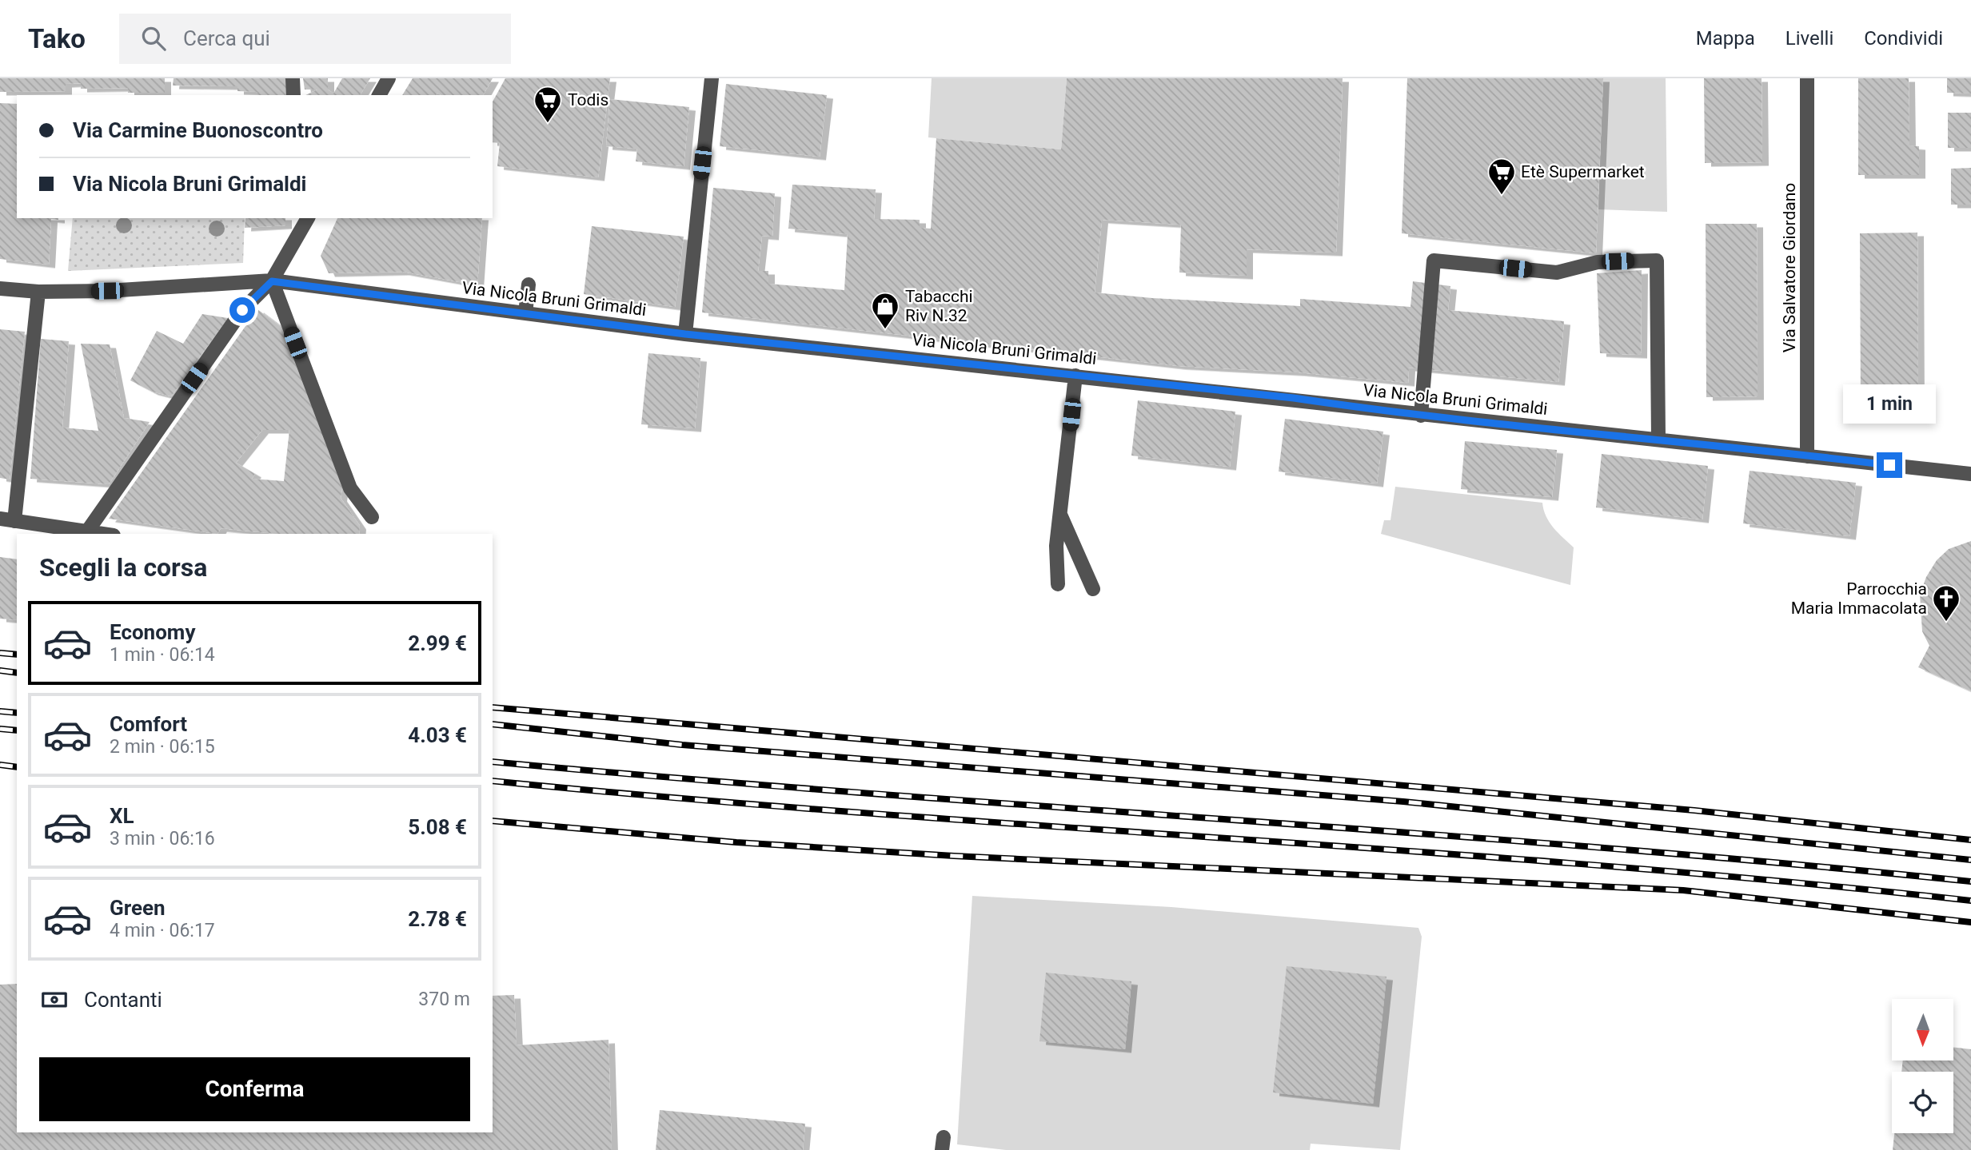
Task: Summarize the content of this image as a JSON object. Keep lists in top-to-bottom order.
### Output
{
  "streets": {
    "street": ["Via Salvatore Giordano", "Via Nicola Bruni Grimaldi"]
  },
  "crossings": [
    ["Via Salvatore Giordano", "Via Nicola Bruni Grimaldi"]
  ],
  "places": {
    "supermarket": ["Todis", "Etè Supermarket"],
    "shop": ["Tabacchi Riv N.32"],
    "church": ["Parrocchia Maria Immacolata"]
  },
  "north": "bottom",
  "page": {
    "header": "Tako",
    "search": "Cerca qui",
    "nav": ["Mappa", "Livelli", "Condividi"],
    "banner": ["Via Carmine Buonoscontro", "Via Nicola Bruni Grimaldi"],
    "bubble": "1 min",
    "heading": "Scegli la corsa",
    "list": [
      {
        "name": "Economy",
        "note": "1 min · 06:14",
        "value": "2.99 €"
      },
      {
        "name": "Comfort",
        "note": "2 min · 06:15",
        "value": "4.03 €"
      },
      {
        "name": "XL",
        "note": "3 min · 06:16",
        "value": "5.08 €"
      },
      {
        "name": "Green",
        "note": "4 min · 06:17",
        "value": "2.78 €"
      }
    ],
    "pay": ["Contanti", "370 m"],
    "buttons": "Conferma"
  }
}
